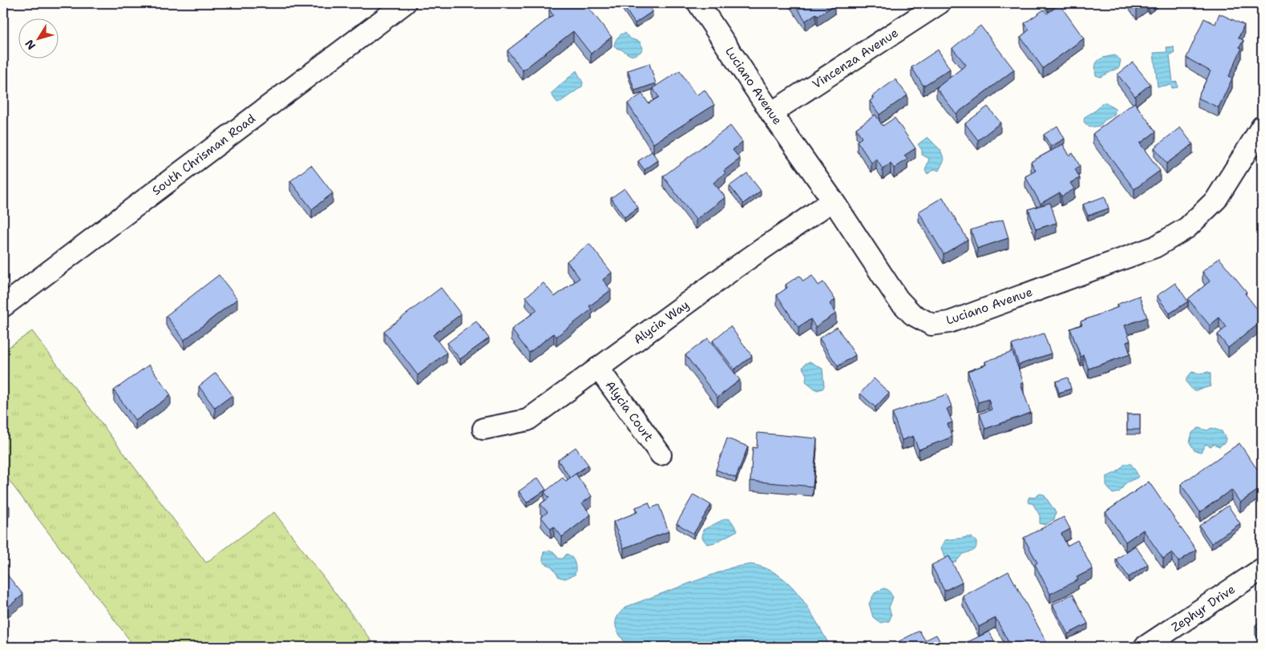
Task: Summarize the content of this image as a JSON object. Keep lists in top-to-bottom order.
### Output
{
  "streets": {
    "street": [
      "Vincenza Avenue",
      "Luciano Avenue",
      "South Chrisman Road",
      "Alycia Way",
      "Alycia Court",
      "Zephyr Drive"
    ]
  },
  "crossings": [
    ["Vincenza Avenue", "Luciano Avenue"],
    ["Luciano Avenue", "Alycia Way"],
    ["Alycia Way", "Alycia Court"]
  ],
  "north": "bottom left"
}
